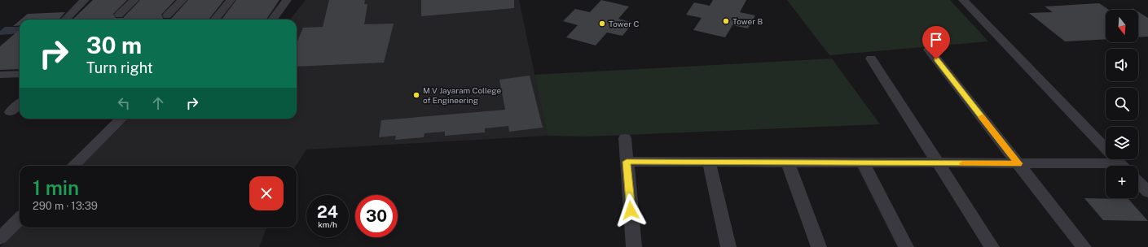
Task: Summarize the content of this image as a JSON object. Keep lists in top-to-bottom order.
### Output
{
  "places": ["Tower B", "Tower C", "M V Jayaram College of Engineering"],
  "north": "bottom",
  "page": {
    "map_buttons": "+",
    "turn": ["30 m", "Turn right"],
    "heading": ["1 min", "290 m · 13:39"],
    "speed": "24 km/h",
    "limit": "30"
  }
}
